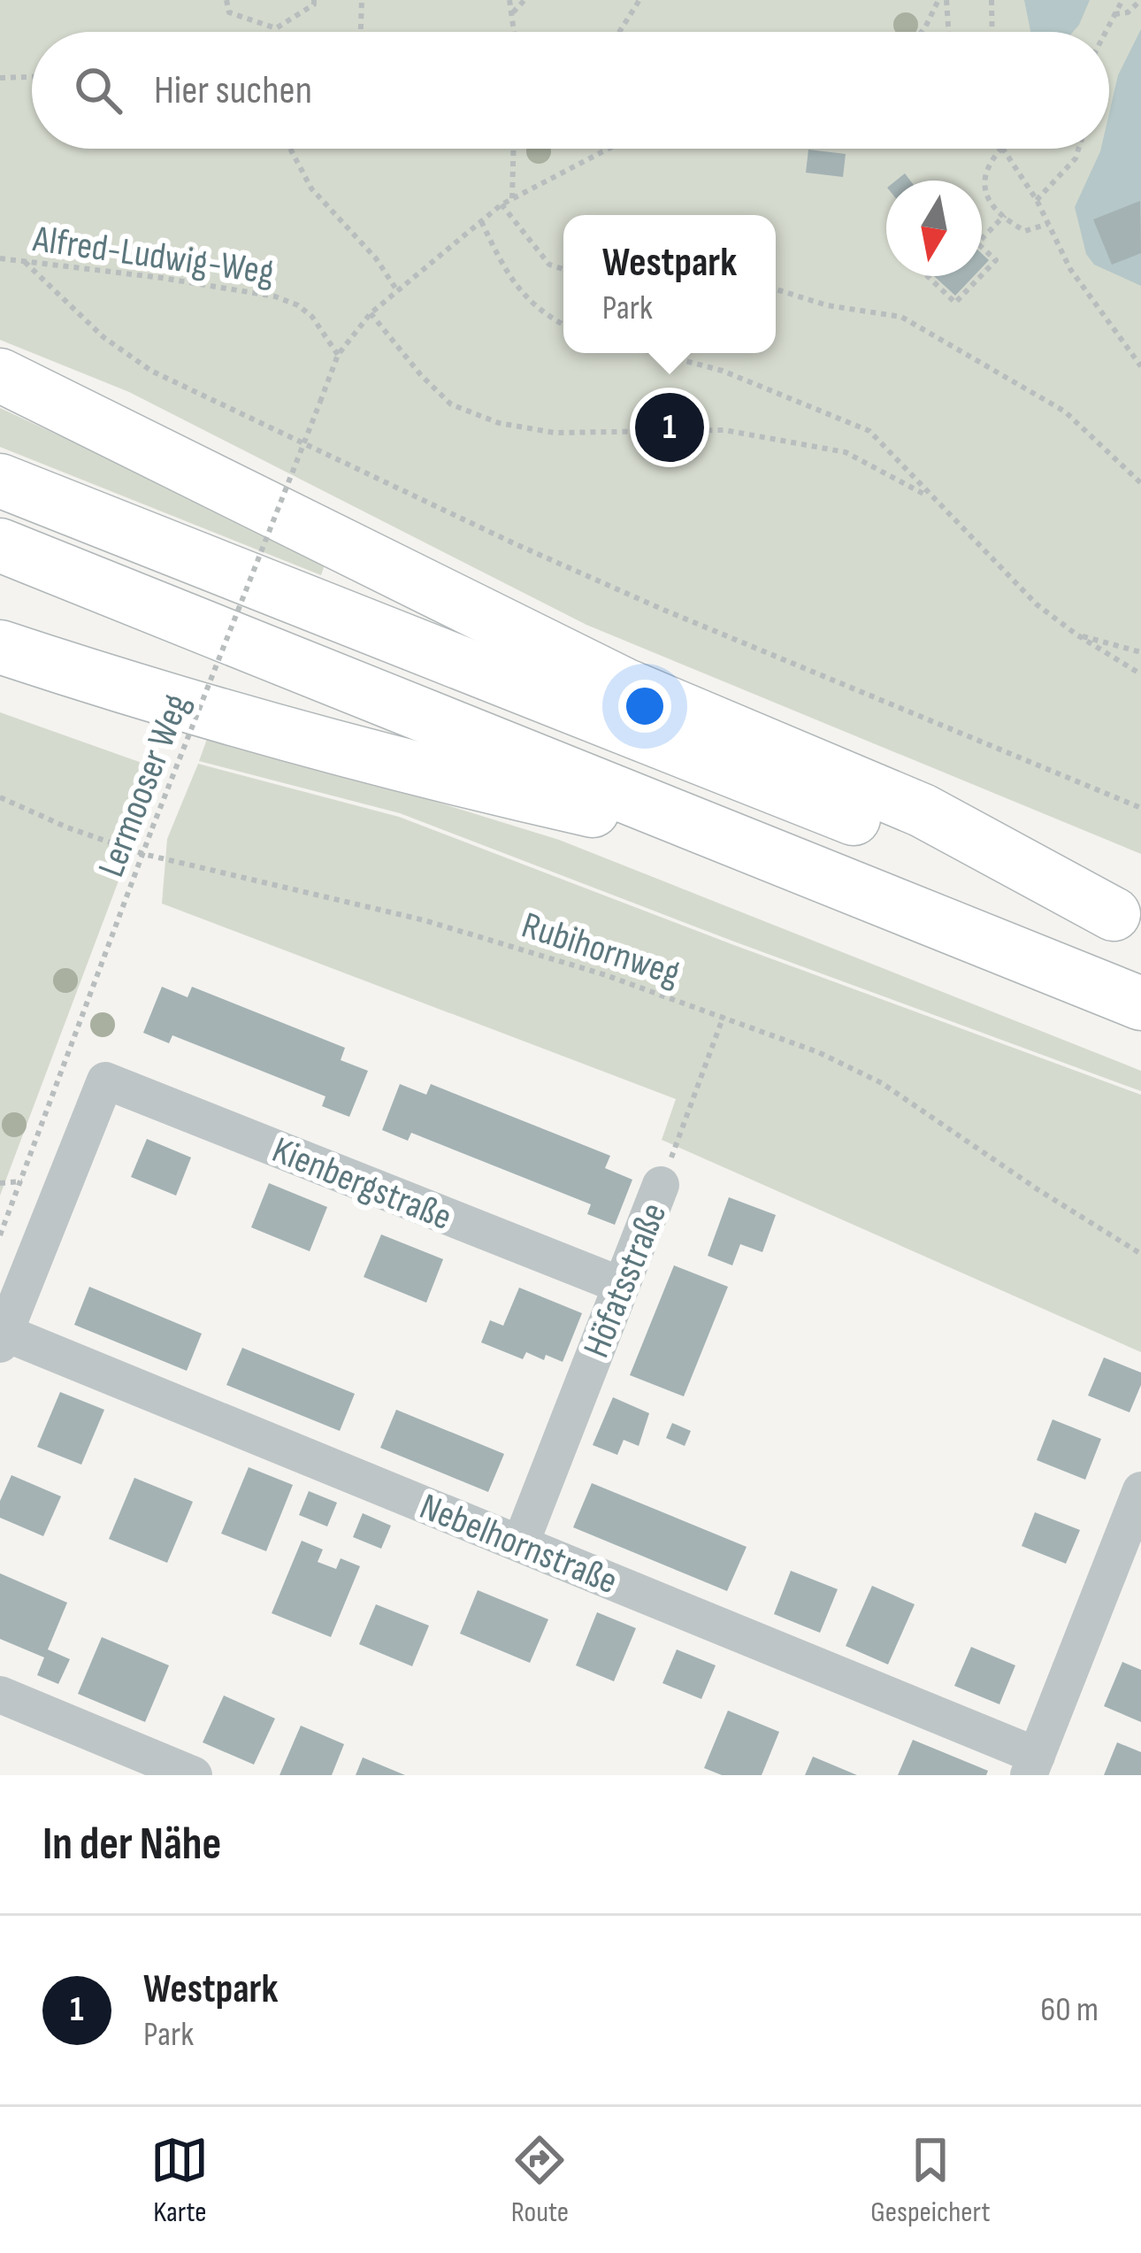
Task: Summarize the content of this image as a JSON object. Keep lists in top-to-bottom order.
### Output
{
  "streets": {
    "street": ["Kienbergstraße", "Höfatsstraße", "Nebelhornstraße"],
    "path": ["Alfred-Ludwig-Weg", "Lermooser Weg", "Rubihornweg"]
  },
  "crossings": [
    ["Alfred-Ludwig-Weg", "Lermooser Weg"],
    ["Lermooser Weg", "Rubihornweg"],
    ["Rubihornweg", "Höfatsstraße"],
    ["Kienbergstraße", "Höfatsstraße"],
    ["Kienbergstraße", "Nebelhornstraße"],
    ["Höfatsstraße", "Nebelhornstraße"]
  ],
  "north": "bottom",
  "page": {
    "search": "Hier suchen",
    "popup": ["Westpark", "Park"],
    "pins": "1",
    "heading": "In der Nähe",
    "list": [
      {
        "mark": "1",
        "name": "Westpark",
        "note": "Park",
        "value": "60 m"
      }
    ],
    "nav": ["Karte", "Route", "Gespeichert"]
  }
}
